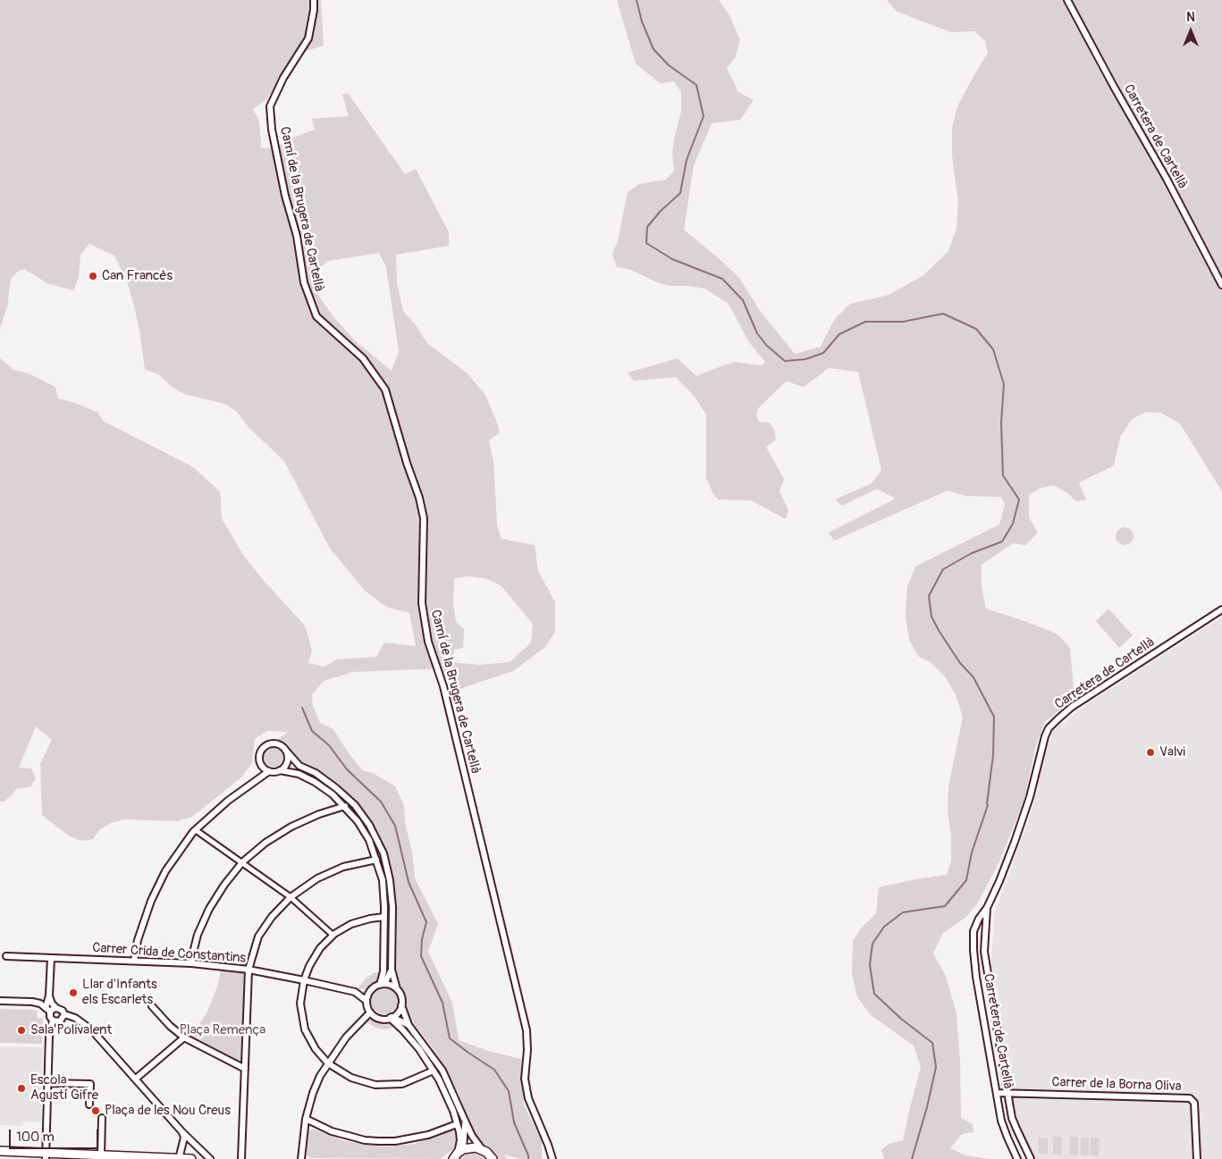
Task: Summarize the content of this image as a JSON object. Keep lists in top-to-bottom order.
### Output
{
  "streets": {
    "street": [
      "Carretera de Cartellà",
      "Camí de la Brugera de Cartellà",
      "Carrer Crida de Constantins",
      "Carrer de la Borna Oliva"
    ]
  },
  "crossings": [
    ["Carretera de Cartellà", "Carrer de la Borna Oliva"]
  ],
  "parks": ["Plaça Remença"],
  "places": [
    "Can Francès",
    "Valvi",
    "Llar d'Infants els Escarlets",
    "Sala Polivalent",
    "Escola Agustí Gifre",
    "Plaça de les Nou Creus"
  ],
  "scale_bar": "100 m",
  "north": "top"
}
